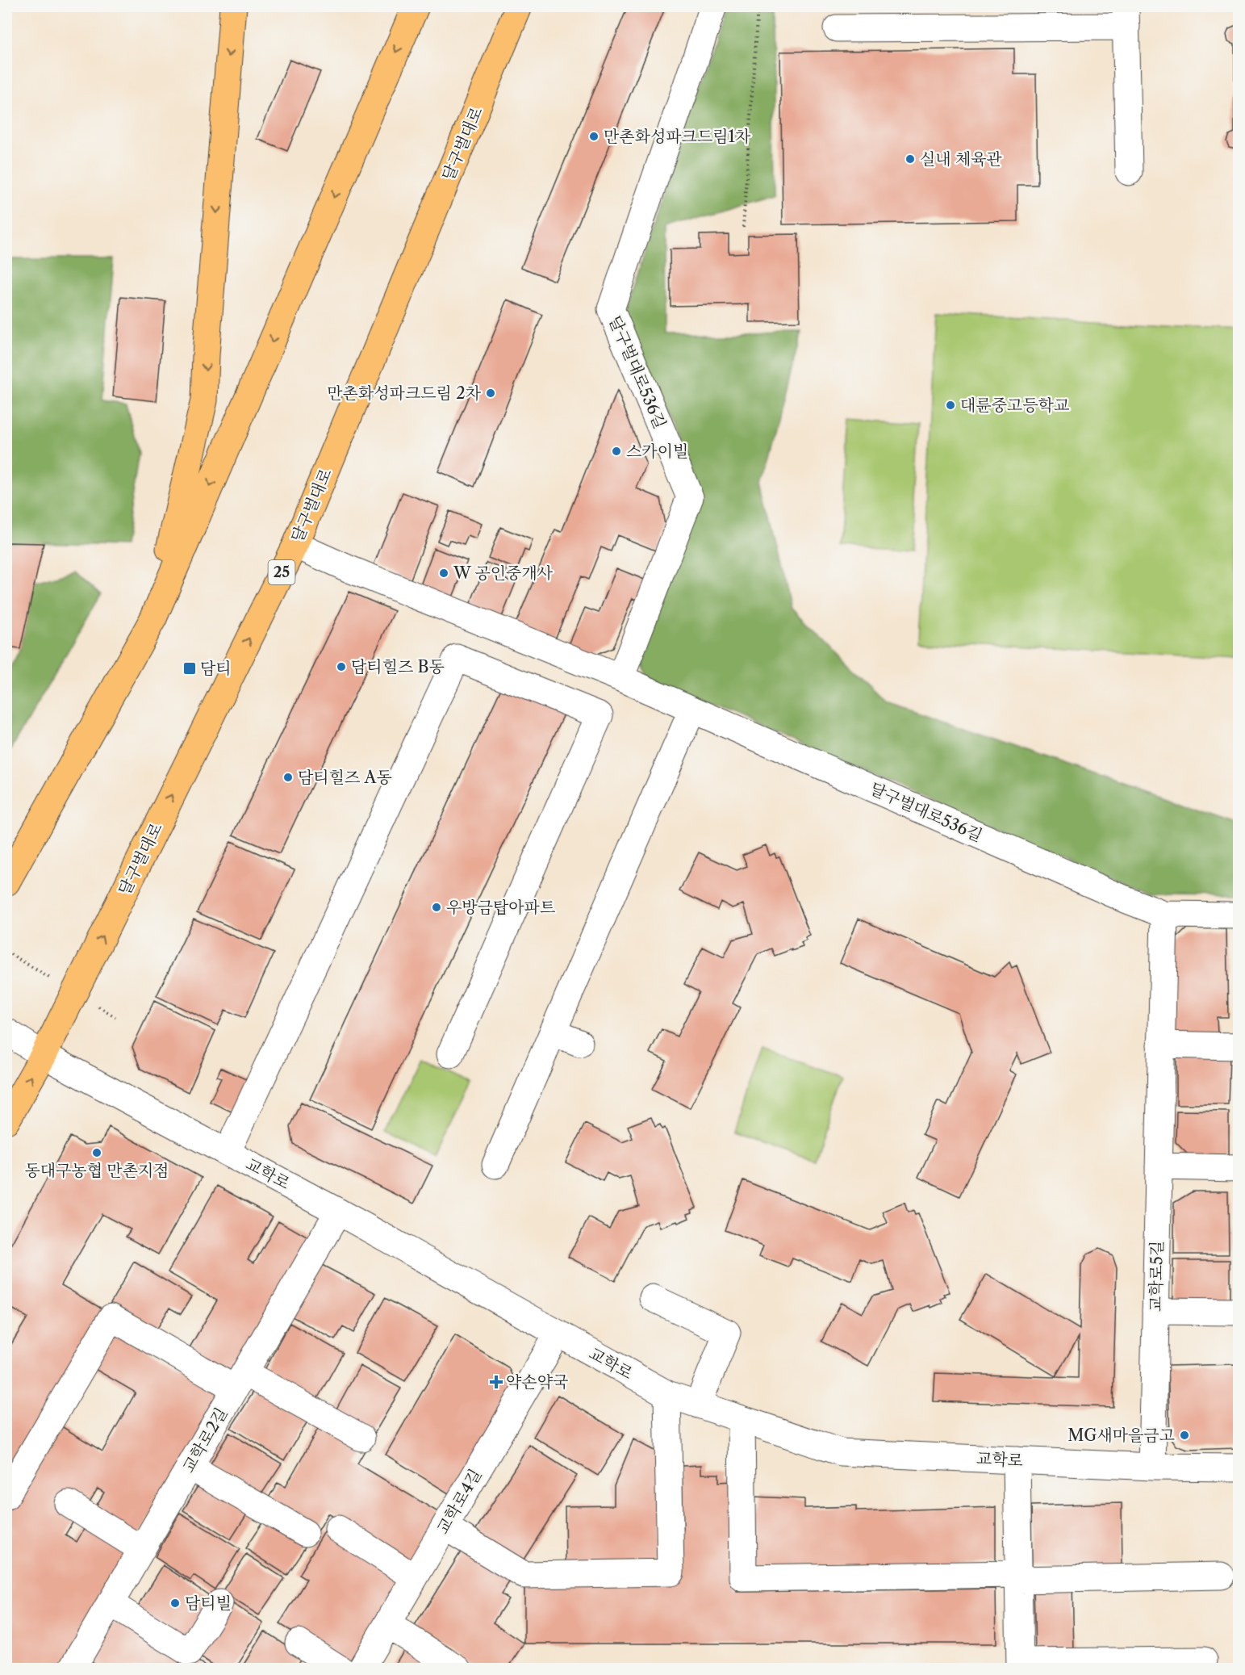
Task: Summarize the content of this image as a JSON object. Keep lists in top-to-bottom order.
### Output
{
  "streets": {
    "main road": ["달구벌대로", "25"],
    "street": [
      "달구벌대로536길",
      "교학로",
      "교학로5길",
      "교학로2길",
      "교학로4길"
    ]
  },
  "crossings": [
    ["달구벌대로", "달구벌대로536길"],
    ["달구벌대로", "교학로"],
    ["달구벌대로536길", "교학로5길"],
    ["교학로", "교학로5길"],
    ["교학로", "교학로2길"],
    ["교학로", "교학로4길"]
  ],
  "places": {
    "other": [
      "만촌화성파크드림1차",
      "실내 체육관",
      "만촌화성파크드림 2차",
      "대륜중고등학교",
      "스카이빌",
      "W 공인중개사",
      "담티힐즈 B동",
      "담티힐즈 A동",
      "우방금탑아파트",
      "동대구농협 만촌지점",
      "MG새마을금고",
      "담티빌"
    ],
    "transit": ["담티"],
    "health": ["약손약국"]
  }
}
